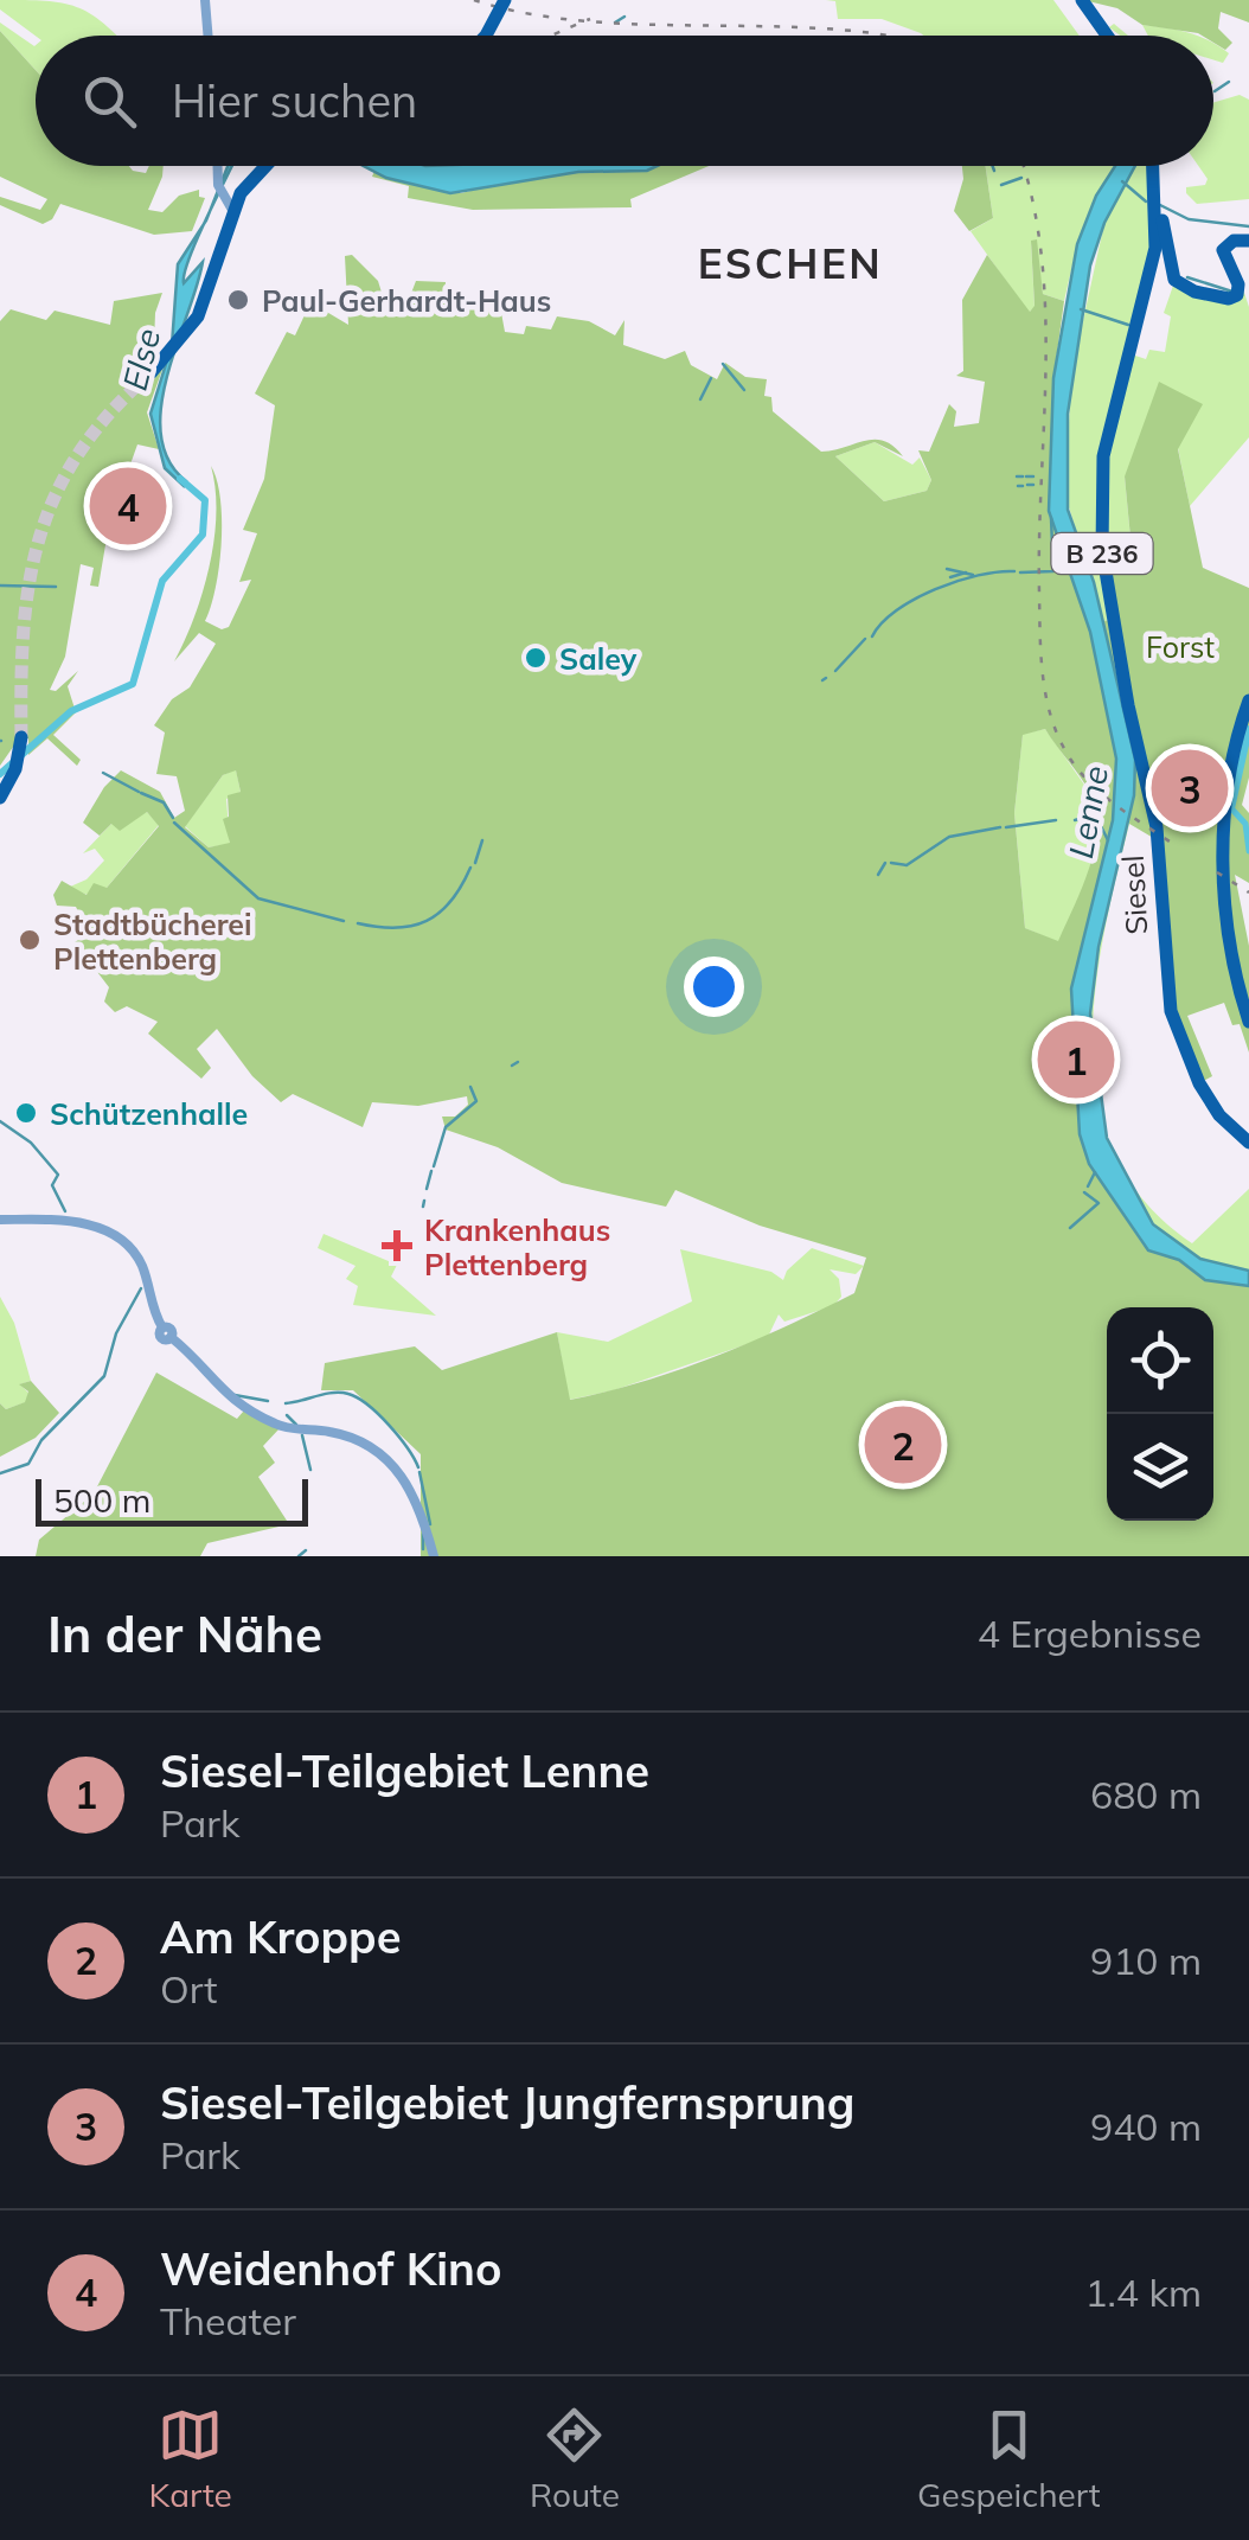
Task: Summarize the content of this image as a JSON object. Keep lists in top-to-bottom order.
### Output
{
  "streets": {
    "main road": ["B 236", "Siesel"]
  },
  "crossings": [
    ["B 236", "Siesel"]
  ],
  "districts": ["ESCHEN"],
  "water": ["Else", "Lenne"],
  "parks": ["Forst"],
  "places": {
    "other": [
      "Paul-Gerhardt-Haus",
      "Saley",
      "Stadtbücherei Plettenberg",
      "Schützenhalle"
    ],
    "health": ["Krankenhaus Plettenberg"]
  },
  "scale_bar": "500 m",
  "page": {
    "search": "Hier suchen",
    "pins": [
      "4",
      "3",
      "1",
      "2"
    ],
    "scale": "500 m",
    "heading": ["In der Nähe", "4 Ergebnisse"],
    "list": [
      {
        "mark": "1",
        "name": "Siesel-Teilgebiet Lenne",
        "note": "Park",
        "value": "680 m"
      },
      {
        "mark": "2",
        "name": "Am Kroppe",
        "note": "Ort",
        "value": "910 m"
      },
      {
        "mark": "3",
        "name": "Siesel-Teilgebiet Jungfernsprung",
        "note": "Park",
        "value": "940 m"
      },
      {
        "mark": "4",
        "name": "Weidenhof Kino",
        "note": "Theater",
        "value": "1.4 km"
      }
    ],
    "nav": ["Karte", "Route", "Gespeichert"]
  }
}
